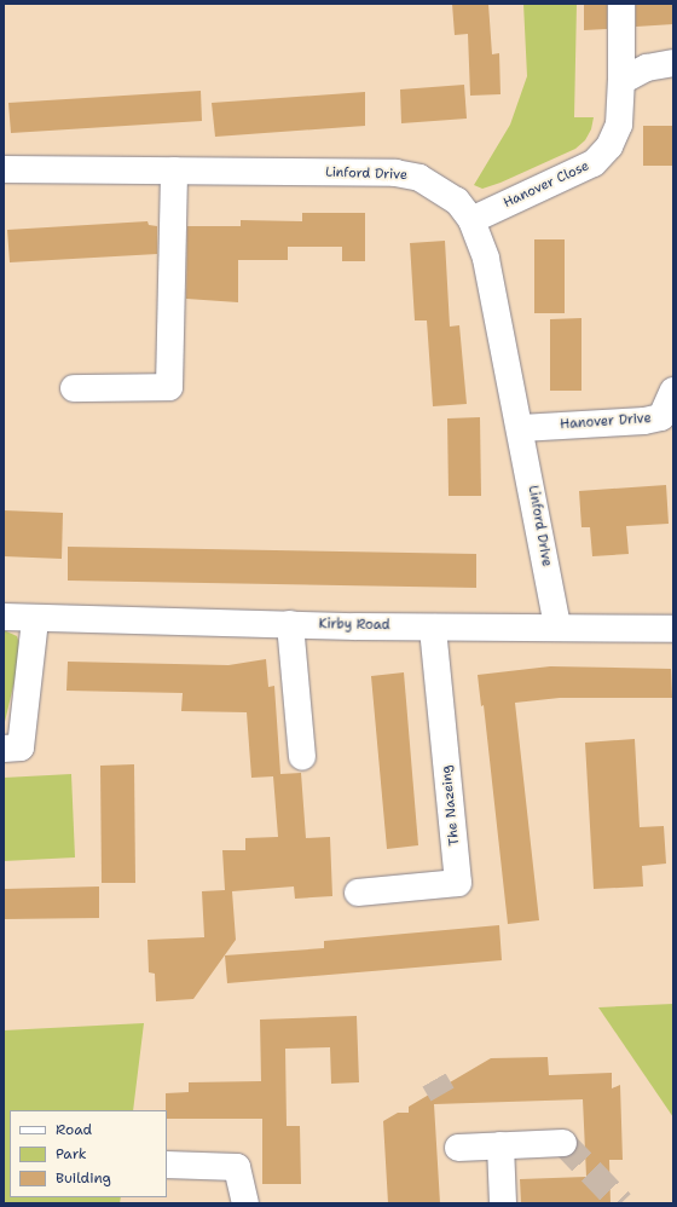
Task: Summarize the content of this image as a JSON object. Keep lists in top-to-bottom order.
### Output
{
  "streets": {
    "street": [
      "Linford Drive",
      "Hanover Close",
      "Hanover Drive",
      "Kirby Road",
      "The Nazeing"
    ]
  },
  "crossings": [
    ["Linford Drive", "Hanover Close"],
    ["Linford Drive", "Hanover Drive"],
    ["Linford Drive", "Kirby Road"],
    ["Kirby Road", "The Nazeing"]
  ],
  "legend": ["Road", "Park", "Building"]
}
